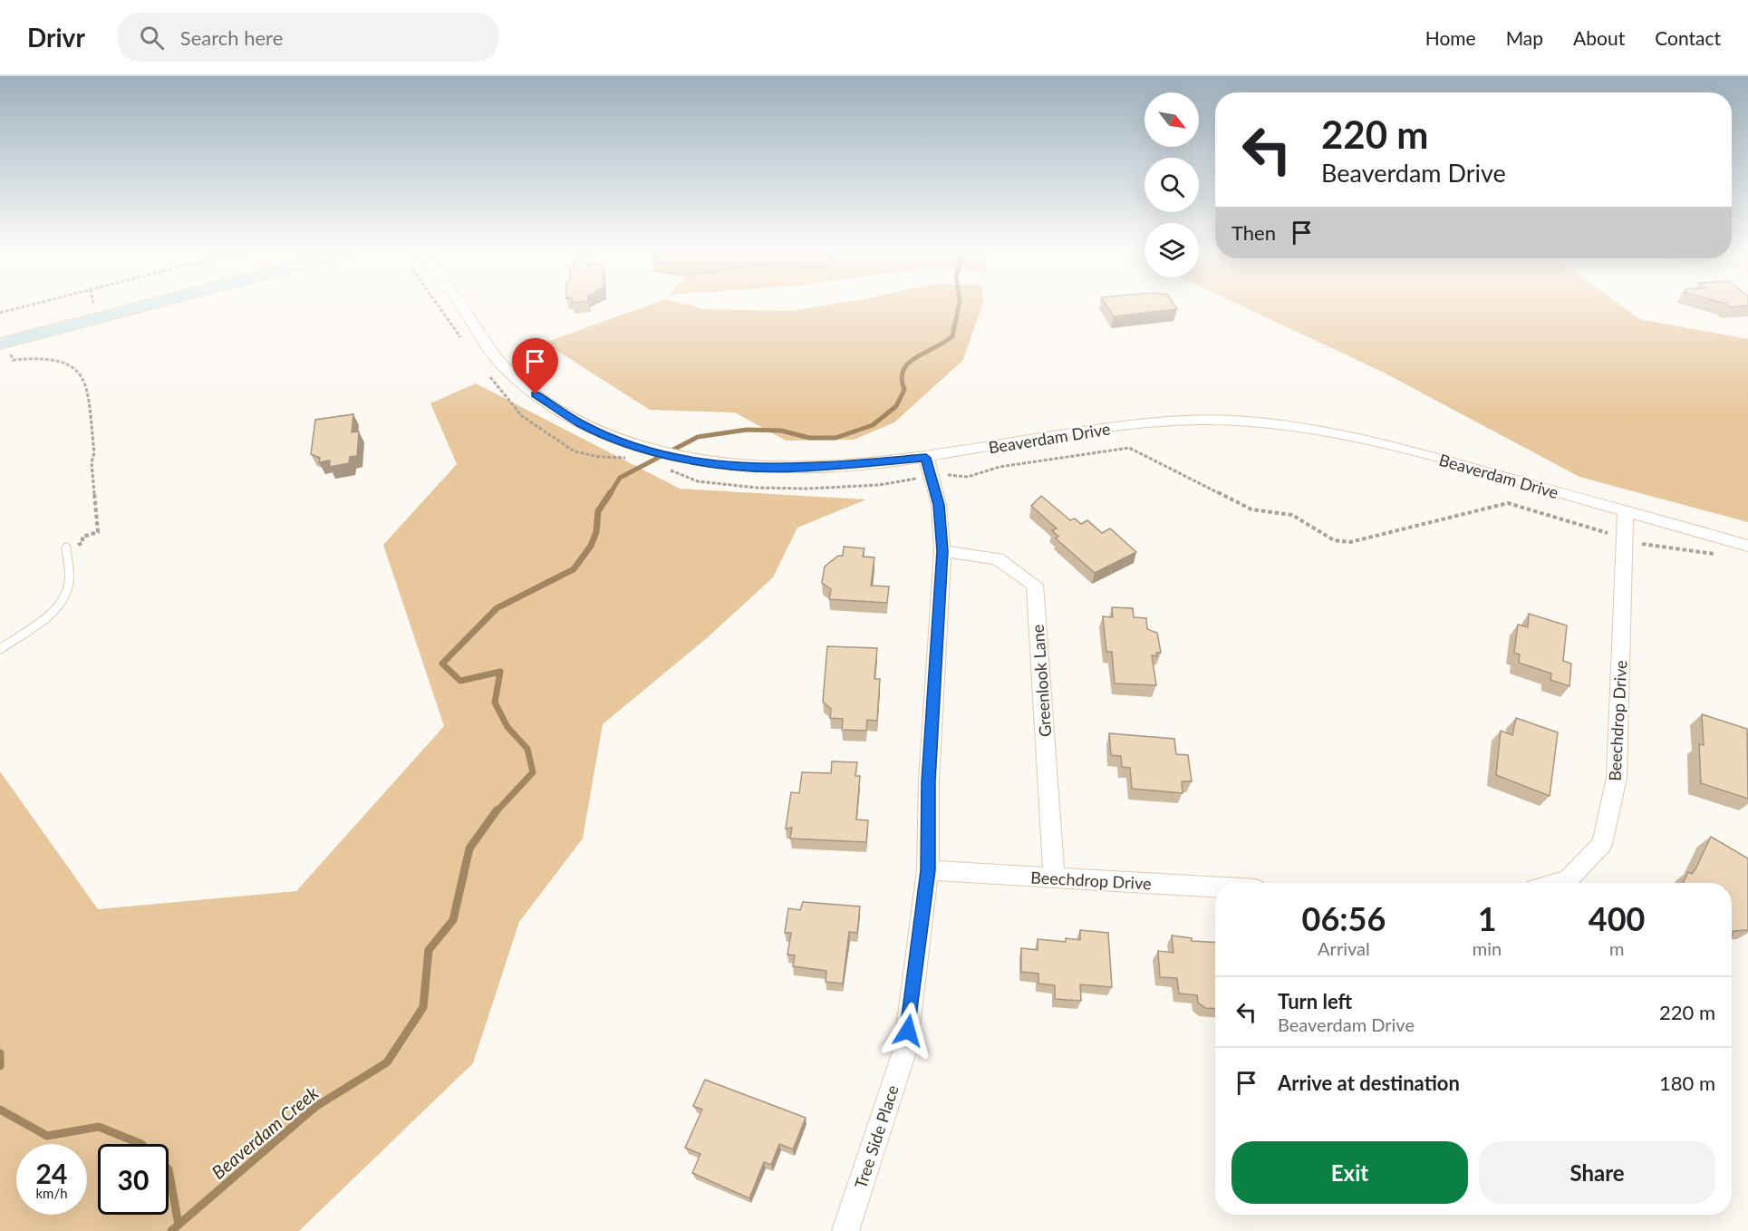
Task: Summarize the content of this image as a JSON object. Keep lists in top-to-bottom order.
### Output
{
  "streets": {
    "street": [
      "Beaverdam Drive",
      "Greenlook Lane",
      "Beechdrop Drive",
      "Tree Side Place"
    ]
  },
  "crossings": [
    ["Beaverdam Drive", "Beechdrop Drive"],
    ["Beaverdam Drive", "Tree Side Place"],
    ["Greenlook Lane", "Beechdrop Drive"],
    ["Greenlook Lane", "Tree Side Place"],
    ["Beechdrop Drive", "Tree Side Place"]
  ],
  "water": ["Beaverdam Creek"],
  "north": "bottom right",
  "page": {
    "header": "Drivr",
    "search": "Search here",
    "nav": [
      "Home",
      "Map",
      "About",
      "Contact"
    ],
    "turn": ["220 m", "Beaverdam Drive"],
    "then": "Then",
    "eta": [
      "06:56",
      "Arrival",
      "1",
      "min",
      "400",
      "m"
    ],
    "list": [
      {
        "name": "Turn left",
        "note": "Beaverdam Drive",
        "value": "220 m"
      },
      {
        "name": "Arrive at destination",
        "value": "180 m"
      }
    ],
    "buttons": ["Exit", "Share"],
    "speed": "24 km/h",
    "limit": "30"
  }
}
